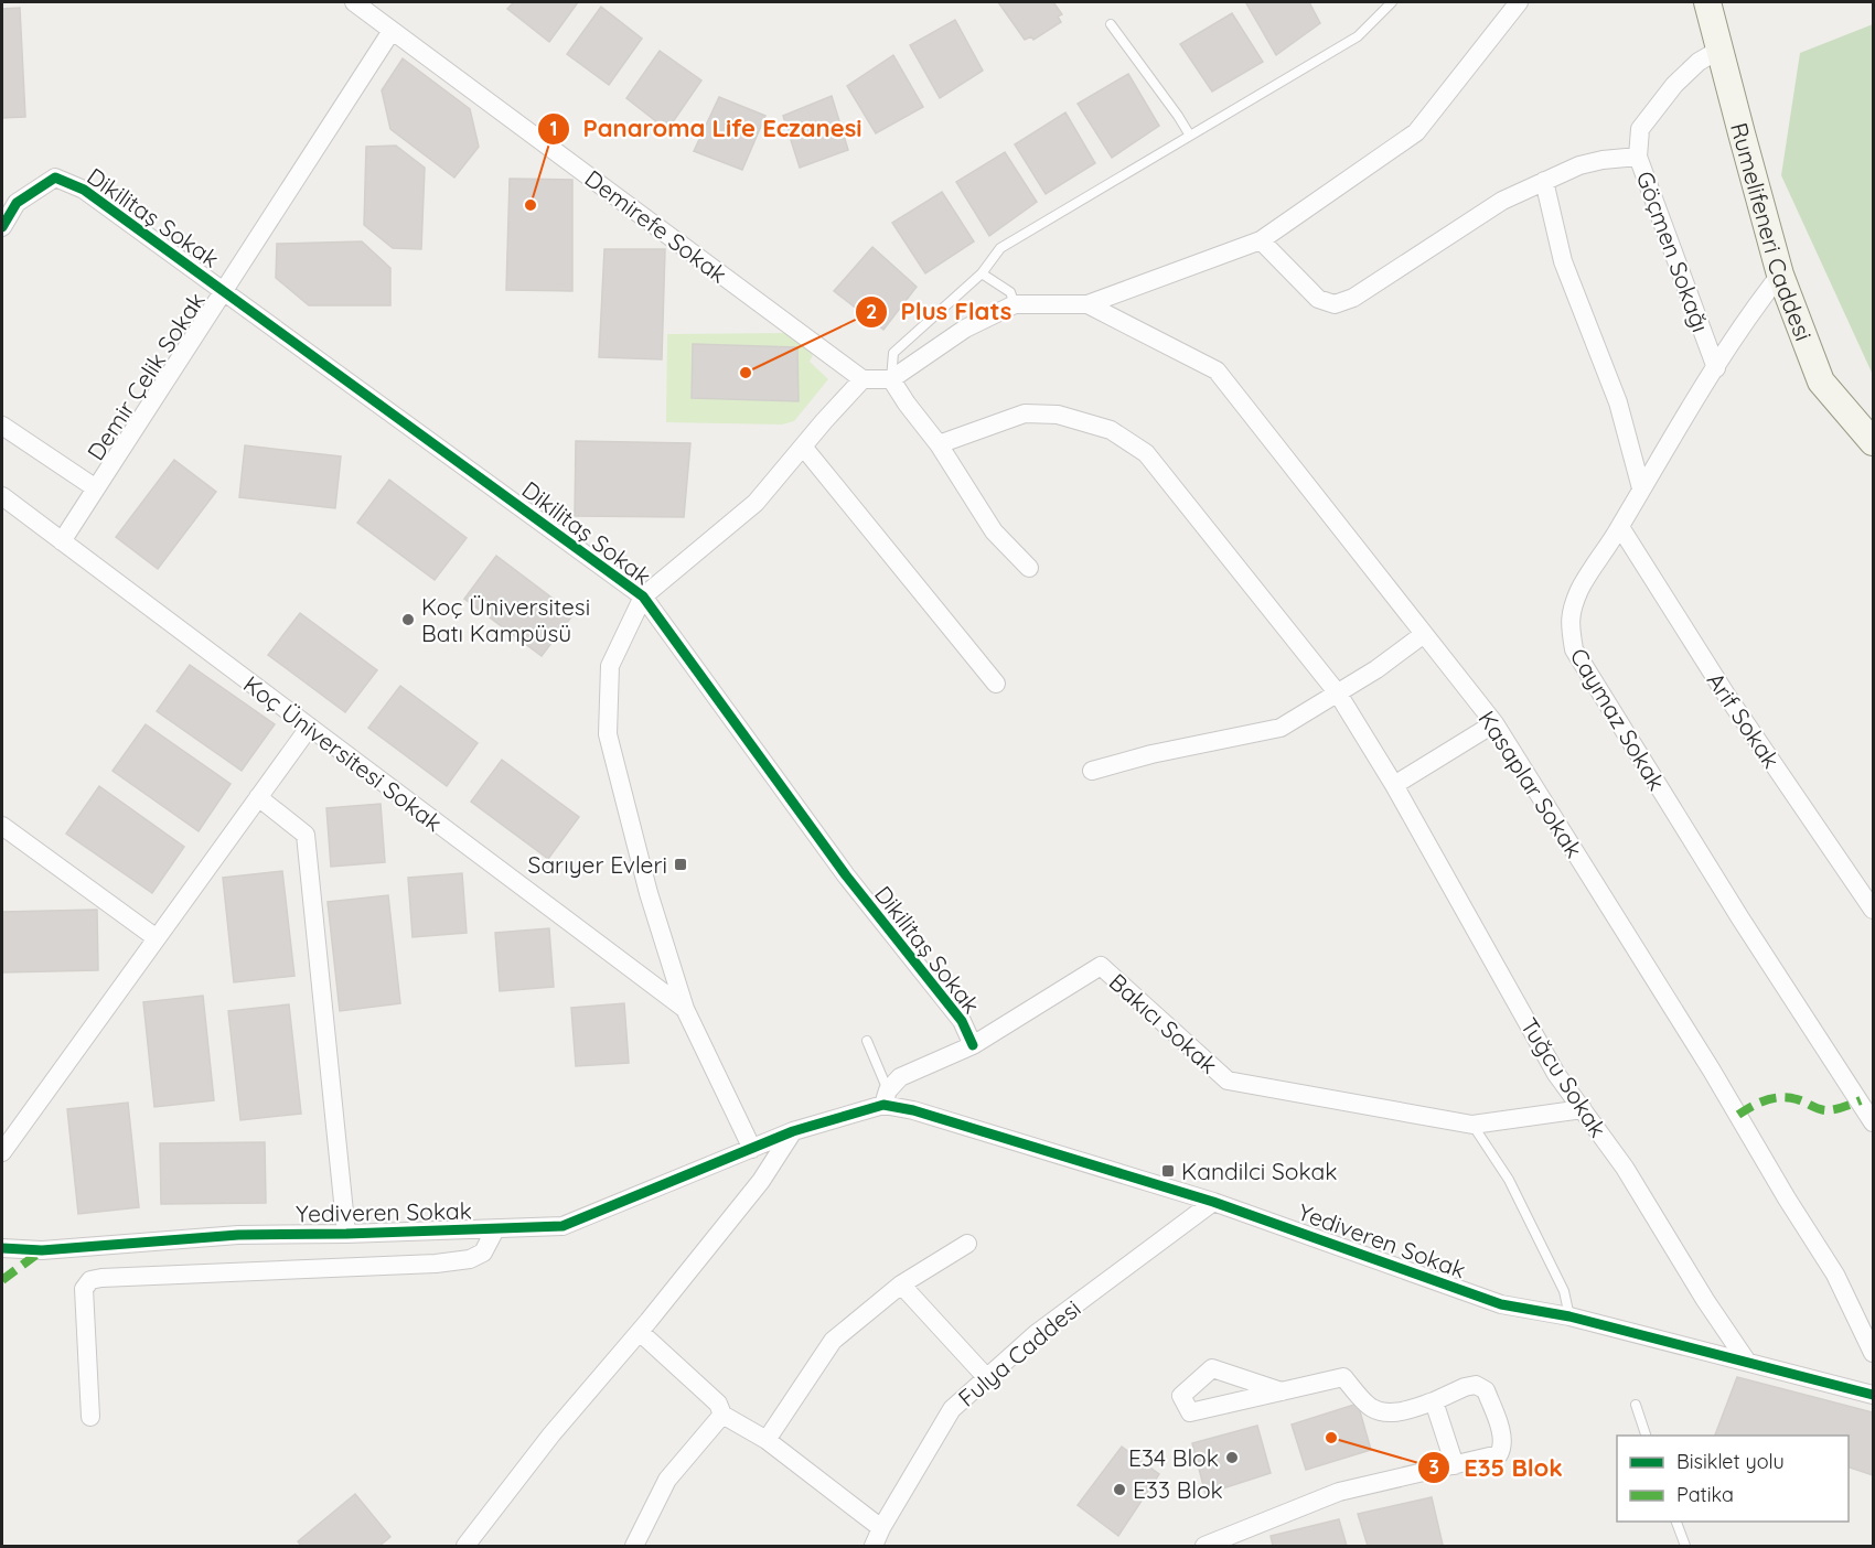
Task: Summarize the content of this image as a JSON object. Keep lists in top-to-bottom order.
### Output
{
  "streets": {
    "street": [
      "Dikilitaş Sokak",
      "Demirefe Sokak",
      "Rumelifeneri Caddesi",
      "Göçmen Sokağı",
      "Demir Çelik Sokak",
      "Caymaz Sokak",
      "Arif Sokak",
      "Koç Üniversitesi Sokak",
      "Kasaplar Sokak",
      "Bakıcı Sokak",
      "Tuğcu Sokak",
      "Yediveren Sokak",
      "Fulya Caddesi"
    ]
  },
  "crossings": [
    ["Dikilitaş Sokak", "Demir Çelik Sokak"],
    ["Dikilitaş Sokak", "Bakıcı Sokak"],
    ["Demirefe Sokak", "Demir Çelik Sokak"],
    ["Rumelifeneri Caddesi", "Göçmen Sokağı"],
    ["Rumelifeneri Caddesi", "Caymaz Sokak"],
    ["Göçmen Sokağı", "Caymaz Sokak"],
    ["Demir Çelik Sokak", "Koç Üniversitesi Sokak"],
    ["Caymaz Sokak", "Arif Sokak"],
    ["Tuğcu Sokak", "Yediveren Sokak"],
    ["Yediveren Sokak", "Fulya Caddesi"]
  ],
  "places": {
    "other": [
      "Panaroma Life Eczanesi",
      "Plus Flats",
      "Koç Üniversitesi Batı Kampüsü",
      "E35 Blok",
      "E34 Blok",
      "E33 Blok"
    ],
    "transit": ["Sarıyer Evleri", "Kandilci Sokak"]
  },
  "legend": ["Bisiklet yolu", "Patika"]
}
